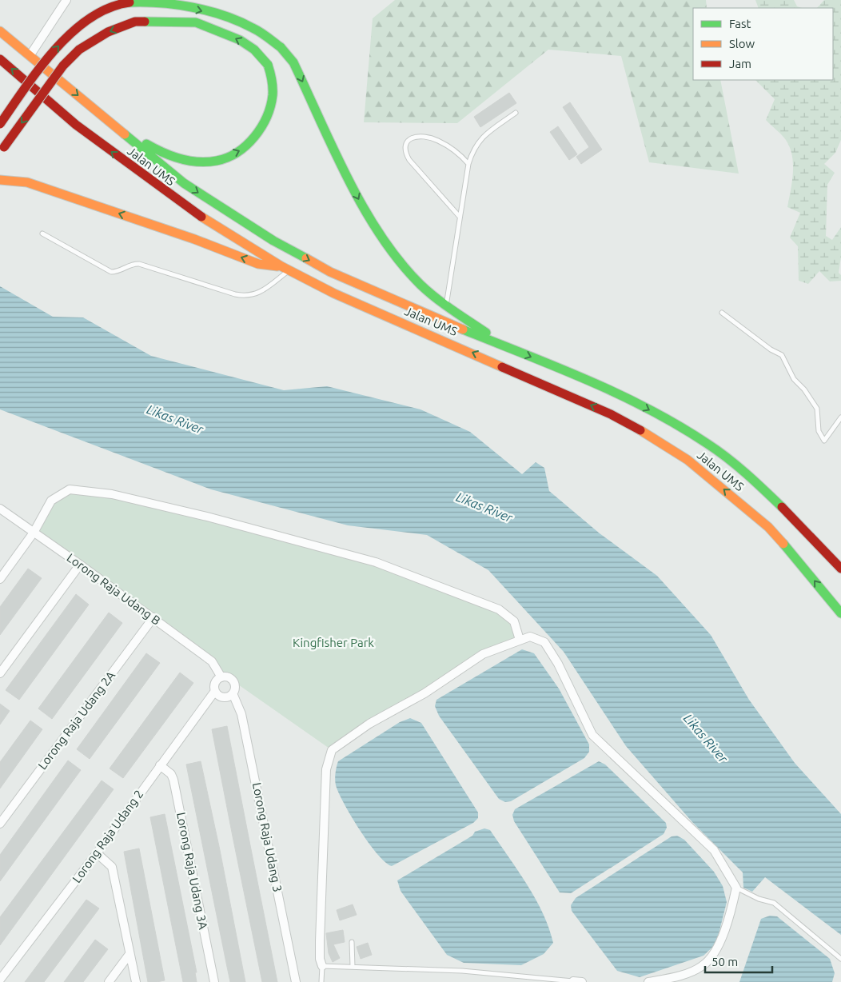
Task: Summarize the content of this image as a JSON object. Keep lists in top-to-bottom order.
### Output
{
  "streets": {
    "highway": ["Jalan UMS"],
    "street": [
      "Lorong Raja Udang B",
      "Lorong Raja Udang 2A",
      "Lorong Raja Udang 2",
      "Lorong Raja Udang 3",
      "Lorong Raja Udang 3A"
    ]
  },
  "crossings": [
    ["Lorong Raja Udang B", "Lorong Raja Udang 2A"],
    ["Lorong Raja Udang B", "Lorong Raja Udang 2"],
    ["Lorong Raja Udang B", "Lorong Raja Udang 3"],
    ["Lorong Raja Udang 2", "Lorong Raja Udang 3"],
    ["Lorong Raja Udang 2", "Lorong Raja Udang 3A"]
  ],
  "water": ["Likas River"],
  "parks": ["Kingfisher Park"],
  "legend": ["Fast", "Slow", "Jam"],
  "scale_bar": "50 m"
}
